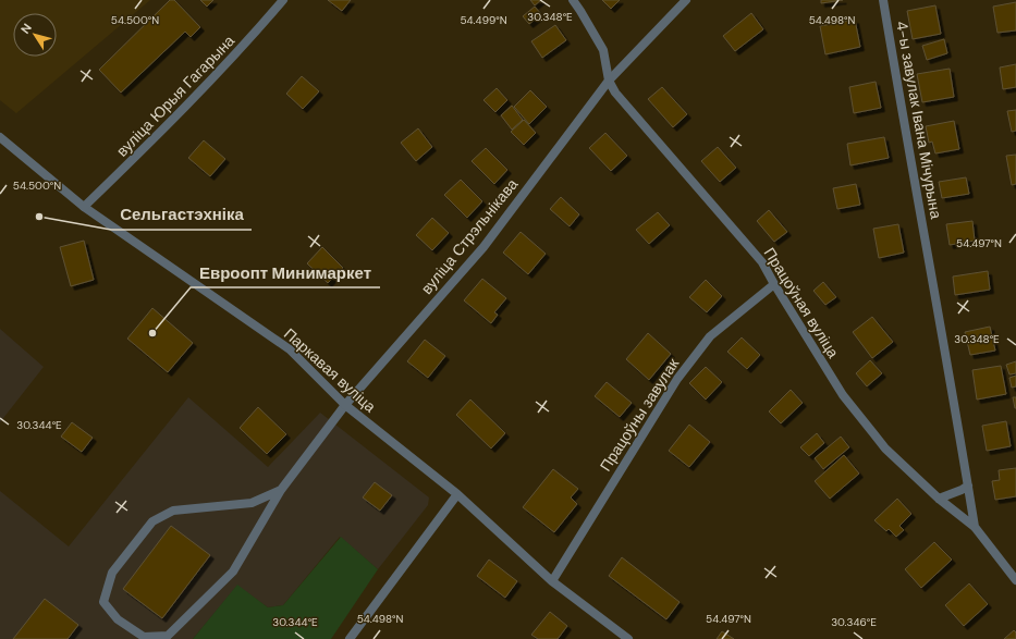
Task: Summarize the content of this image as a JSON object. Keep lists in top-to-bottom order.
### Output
{
  "streets": {
    "street": [
      "вуліца Юрыя Гагарына",
      "4-ы завулак Івана Мічурына",
      "вуліца Стрэльнікава",
      "Працоўная вуліца",
      "Паркавая вуліца",
      "Працоўны завулак"
    ]
  },
  "crossings": [
    ["вуліца Юрыя Гагарына", "Паркавая вуліца"],
    ["4-ы завулак Івана Мічурына", "Працоўная вуліца"],
    ["вуліца Стрэльнікава", "Працоўная вуліца"],
    ["вуліца Стрэльнікава", "Паркавая вуліца"],
    ["Працоўная вуліца", "Працоўны завулак"],
    ["Паркавая вуліца", "Працоўны завулак"]
  ],
  "places": ["Сельгастэхніка", "Евроопт Минимаркет"],
  "north": "top left",
  "coordinates": [
    "30.348°E",
    "54.500°N",
    "54.499°N",
    "54.498°N",
    "54.497°N",
    "30.344°E",
    "30.346°E"
  ]
}
